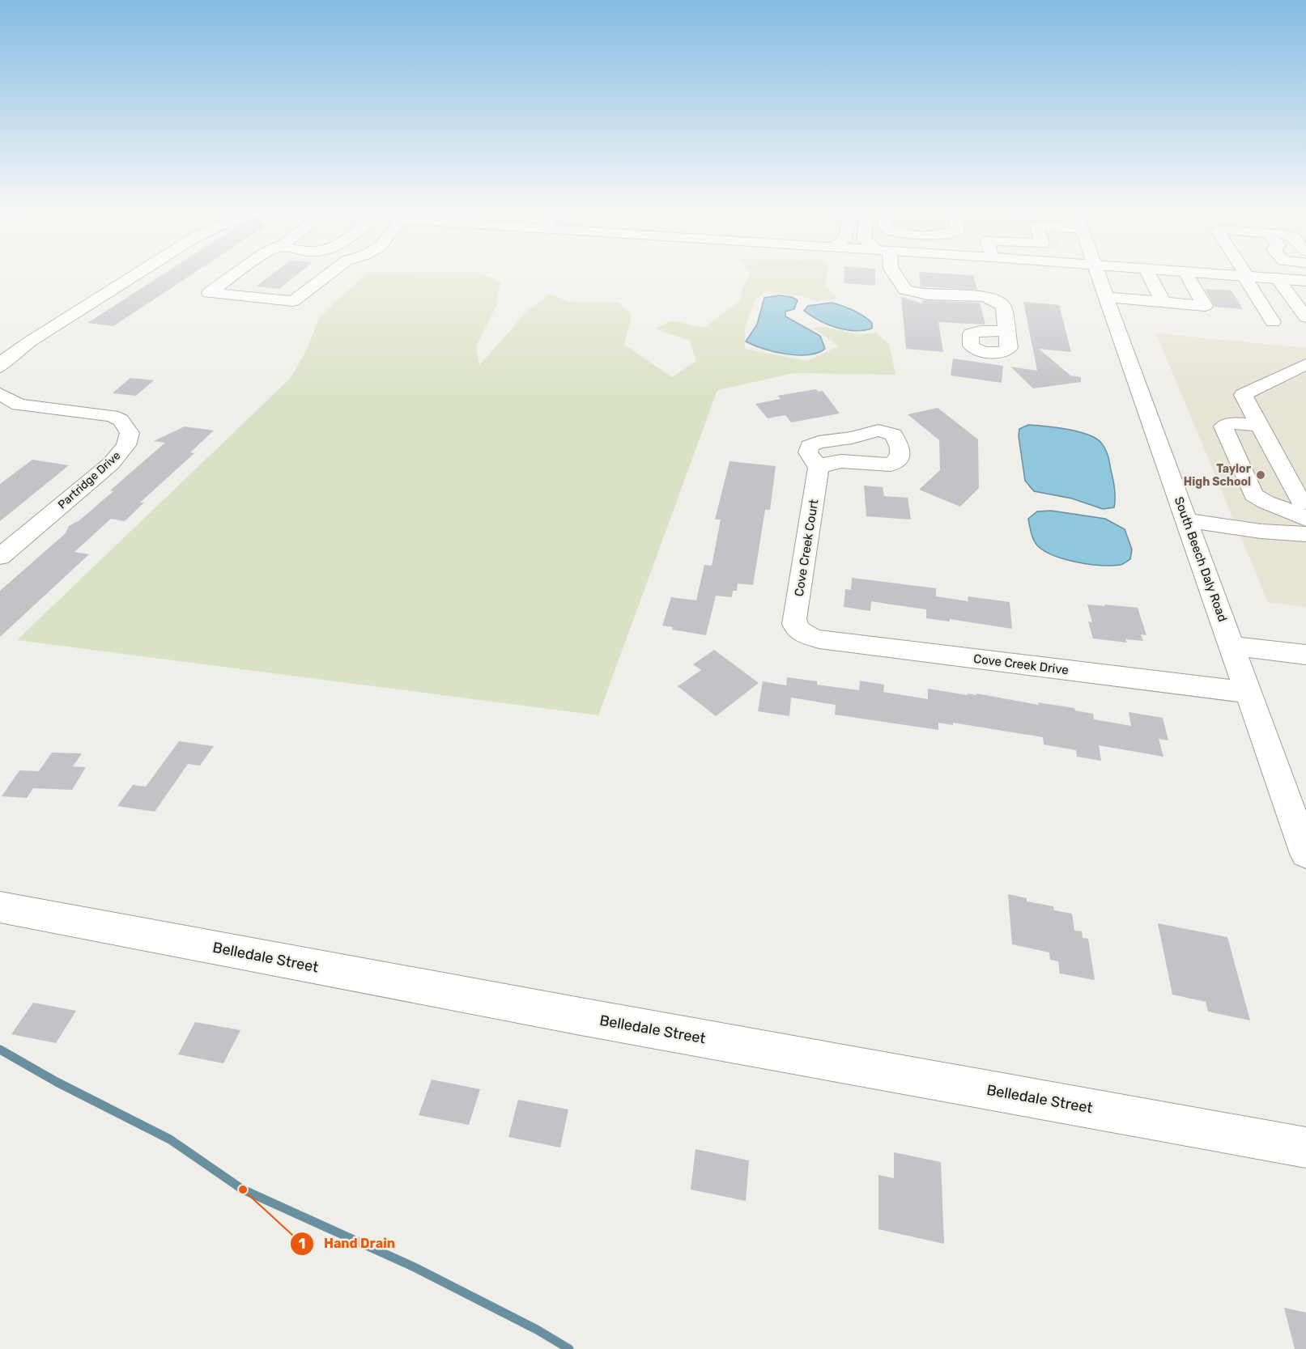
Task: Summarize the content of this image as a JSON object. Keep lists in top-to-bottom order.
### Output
{
  "streets": {
    "street": [
      "Partridge Drive",
      "Cove Creek Court",
      "South Beech Daly Road",
      "Cove Creek Drive",
      "Belledale Street"
    ]
  },
  "crossings": [
    ["Cove Creek Court", "Cove Creek Drive"],
    ["South Beech Daly Road", "Cove Creek Drive"]
  ],
  "places": ["Taylor High School", "Hand Drain"]
}
